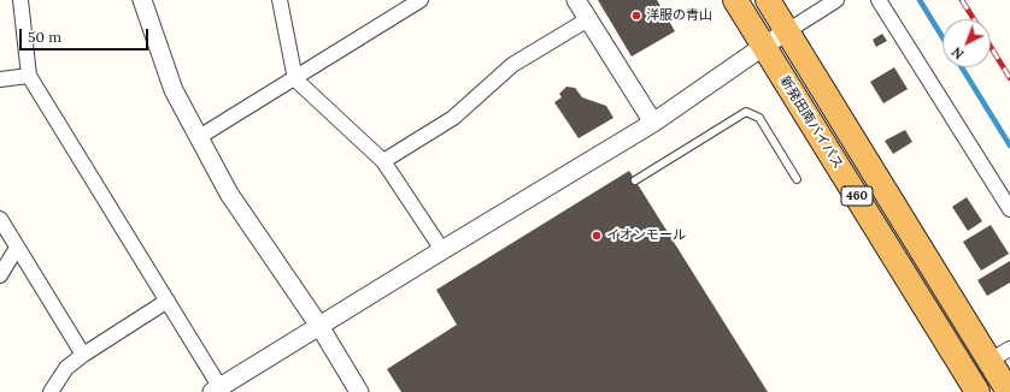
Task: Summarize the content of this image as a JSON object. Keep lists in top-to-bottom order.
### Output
{
  "streets": {
    "highway": ["新発田南バイパス", "460"]
  },
  "places": ["洋服の青山", "イオンモール"],
  "scale_bar": "50 m",
  "north": "bottom left"
}
